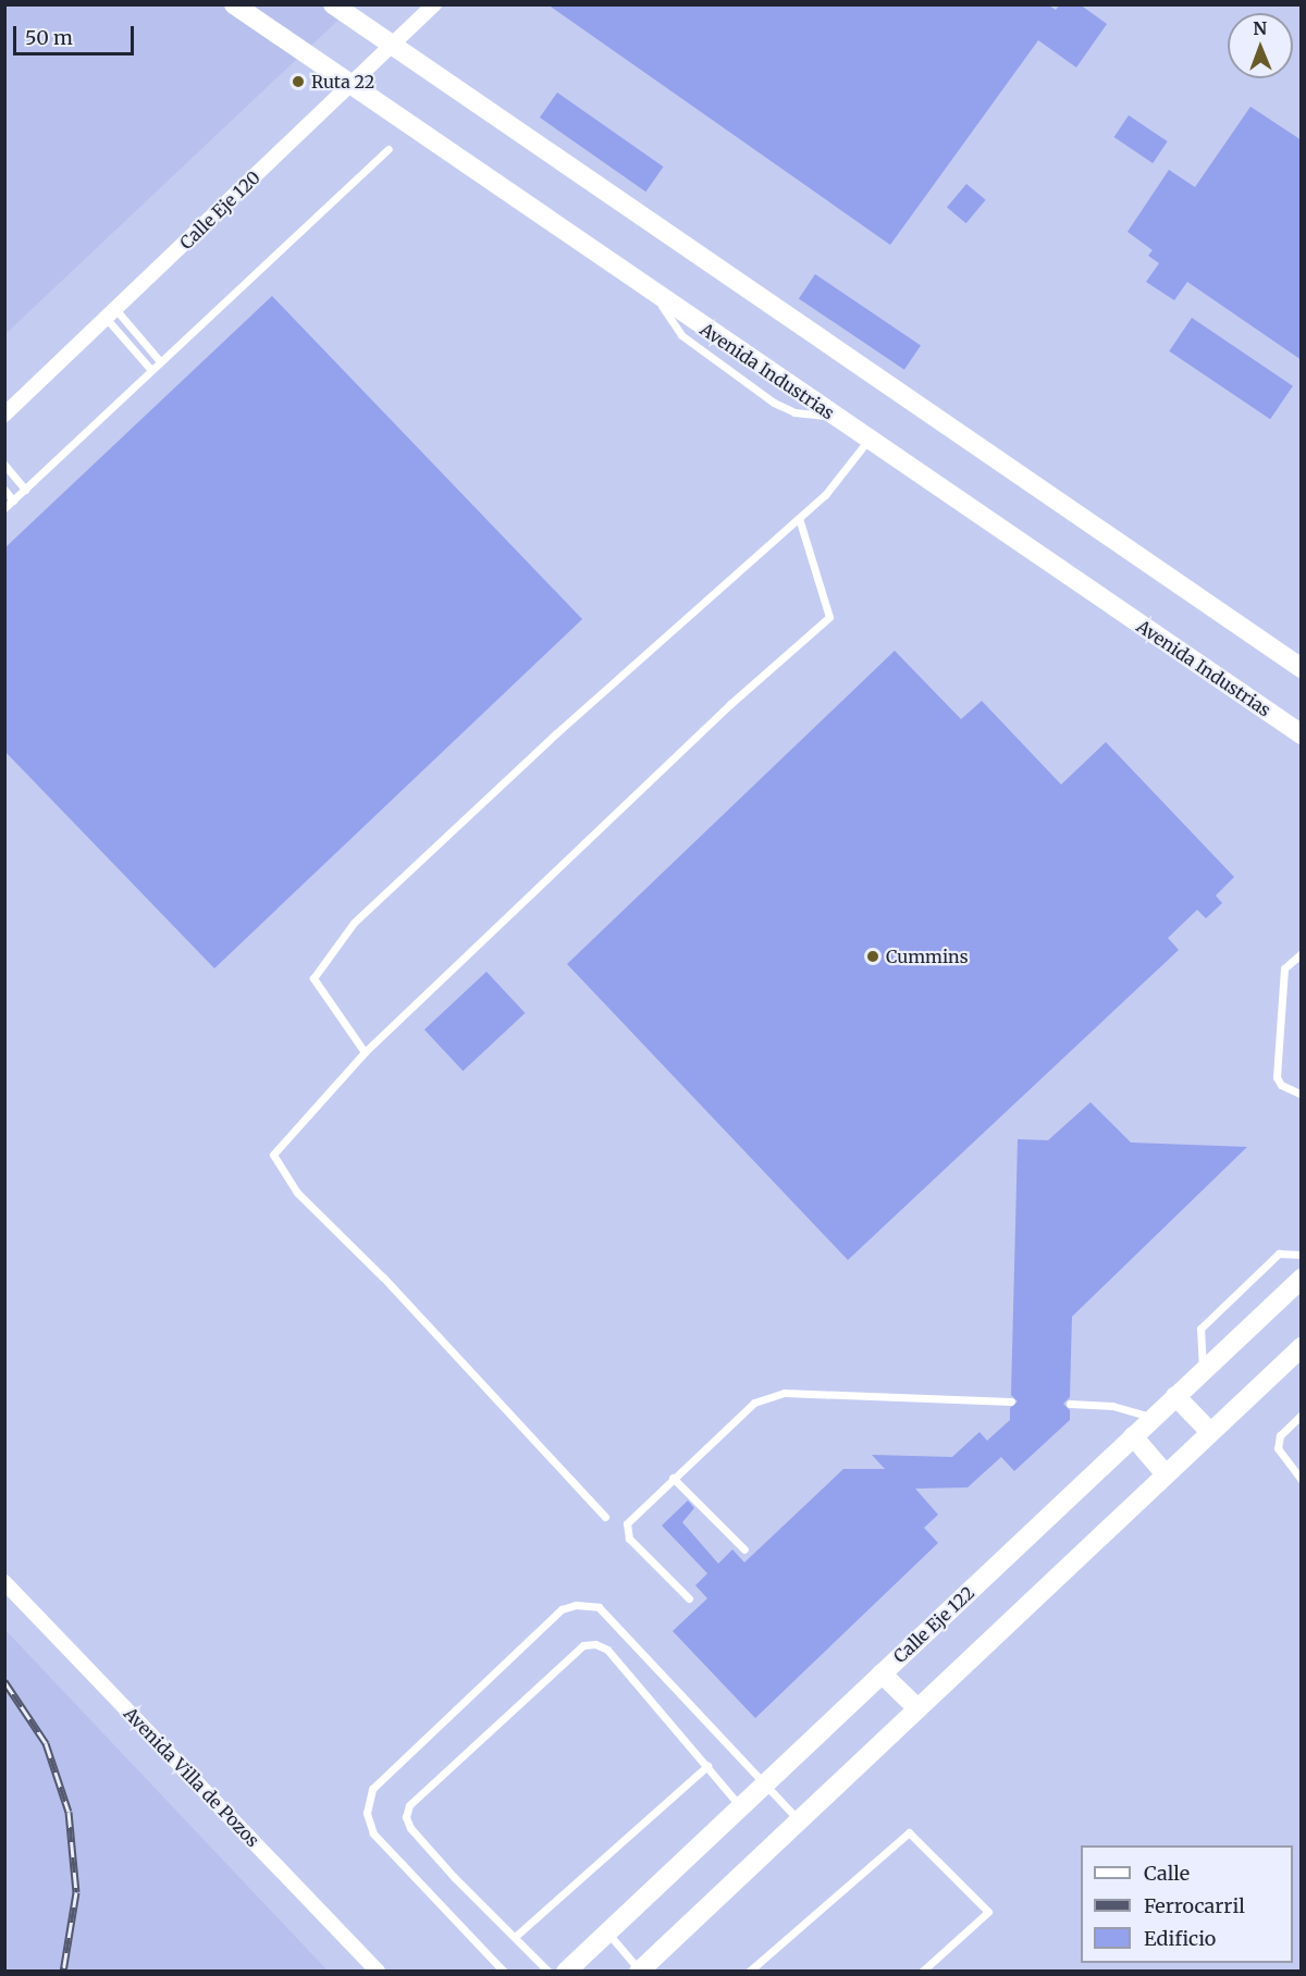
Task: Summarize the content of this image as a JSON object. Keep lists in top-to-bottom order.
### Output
{
  "streets": {
    "main road": ["Avenida Industrias", "Calle Eje 122"],
    "street": ["Calle Eje 120", "Avenida Villa de Pozos"]
  },
  "crossings": [
    ["Calle Eje 120", "Avenida Industrias"]
  ],
  "places": ["Ruta 22", "Cummins"],
  "legend": ["Calle", "Ferrocarril", "Edificio"],
  "scale_bar": "50 m",
  "north": "top"
}
